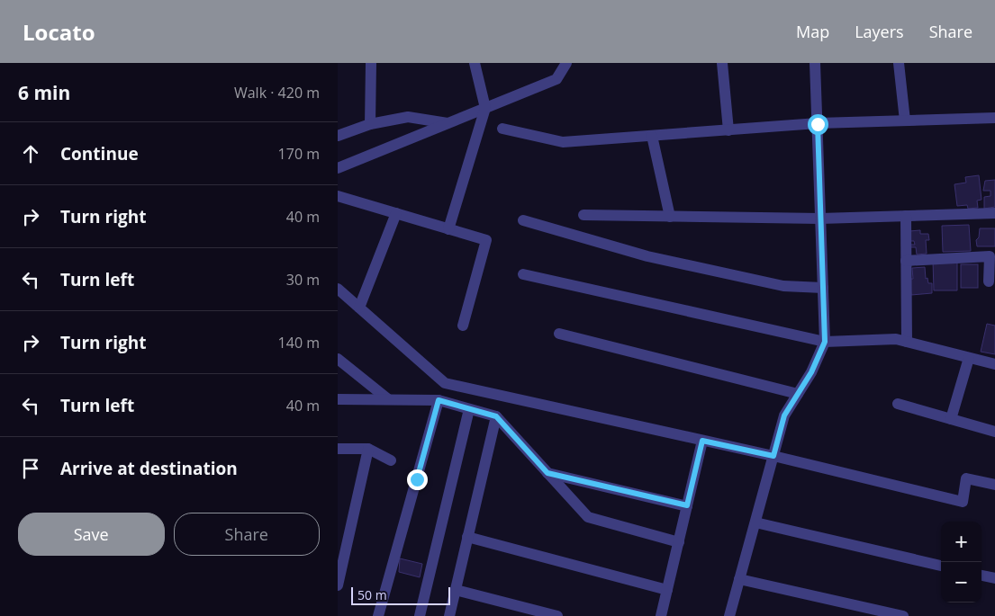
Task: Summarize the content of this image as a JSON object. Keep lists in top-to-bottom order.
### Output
{
  "scale_bar": "50 m",
  "page": {
    "header": "Locato",
    "nav": ["Map", "Layers", "Share"],
    "heading": ["6 min", "Walk · 420 m"],
    "list": [
      ["Continue", "170 m"],
      ["Turn right", "40 m"],
      ["Turn left", "30 m"],
      ["Turn right", "140 m"],
      ["Turn left", "40 m"],
      "Arrive at destination"
    ],
    "buttons": ["Save", "Share"],
    "map_buttons": ["+", "−"],
    "scale": "50 m"
  }
}
